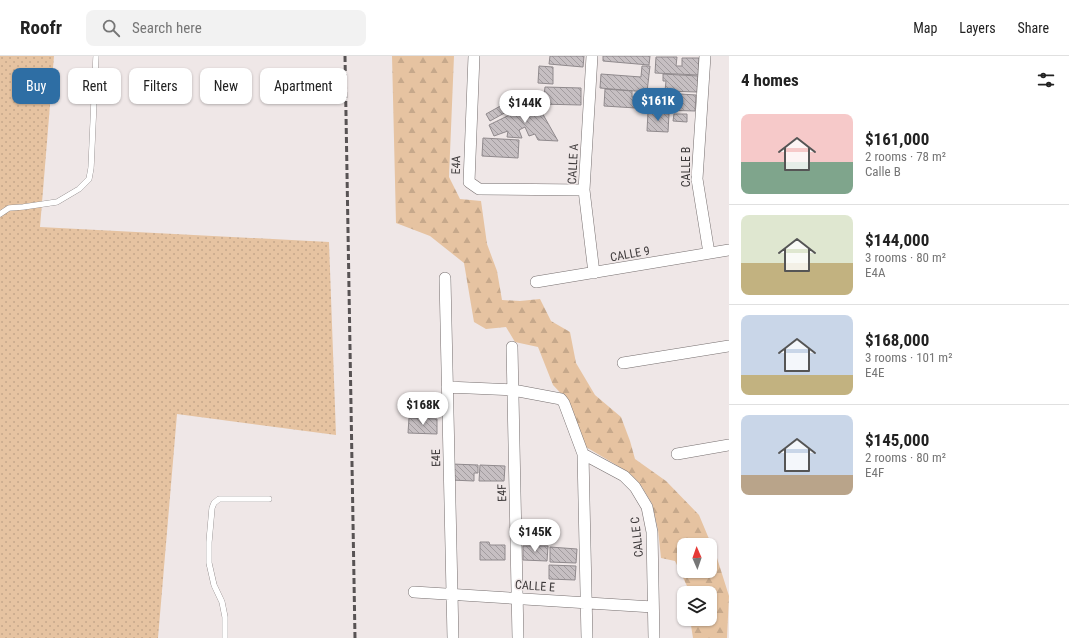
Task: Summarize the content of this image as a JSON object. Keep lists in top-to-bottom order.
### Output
{
  "streets": {
    "street": [
      "CALLE A",
      "E4A",
      "CALLE B",
      "CALLE 9",
      "E4E",
      "E4F",
      "CALLE C",
      "CALLE E"
    ]
  },
  "crossings": [
    ["CALLE A", "E4A"],
    ["CALLE A", "CALLE 9"],
    ["CALLE B", "CALLE 9"],
    ["E4E", "CALLE E"],
    ["E4F", "CALLE E"],
    ["CALLE C", "CALLE E"]
  ],
  "north": "top",
  "page": {
    "header": "Roofr",
    "search": "Search here",
    "nav": ["Map", "Layers", "Share"],
    "heading": "4 homes",
    "chip": [
      "Buy",
      "Rent",
      "Filters",
      "New",
      "Apartment"
    ],
    "price": [
      "$161K",
      "$144K",
      "$168K",
      "$145K"
    ],
    "list": [
      {
        "name": "$161,000",
        "note": "2 rooms · 78 m² · Calle B"
      },
      {
        "name": "$144,000",
        "note": "3 rooms · 80 m² · E4A"
      },
      {
        "name": "$168,000",
        "note": "3 rooms · 101 m² · E4E"
      },
      {
        "name": "$145,000",
        "note": "2 rooms · 80 m² · E4F"
      }
    ]
  }
}
